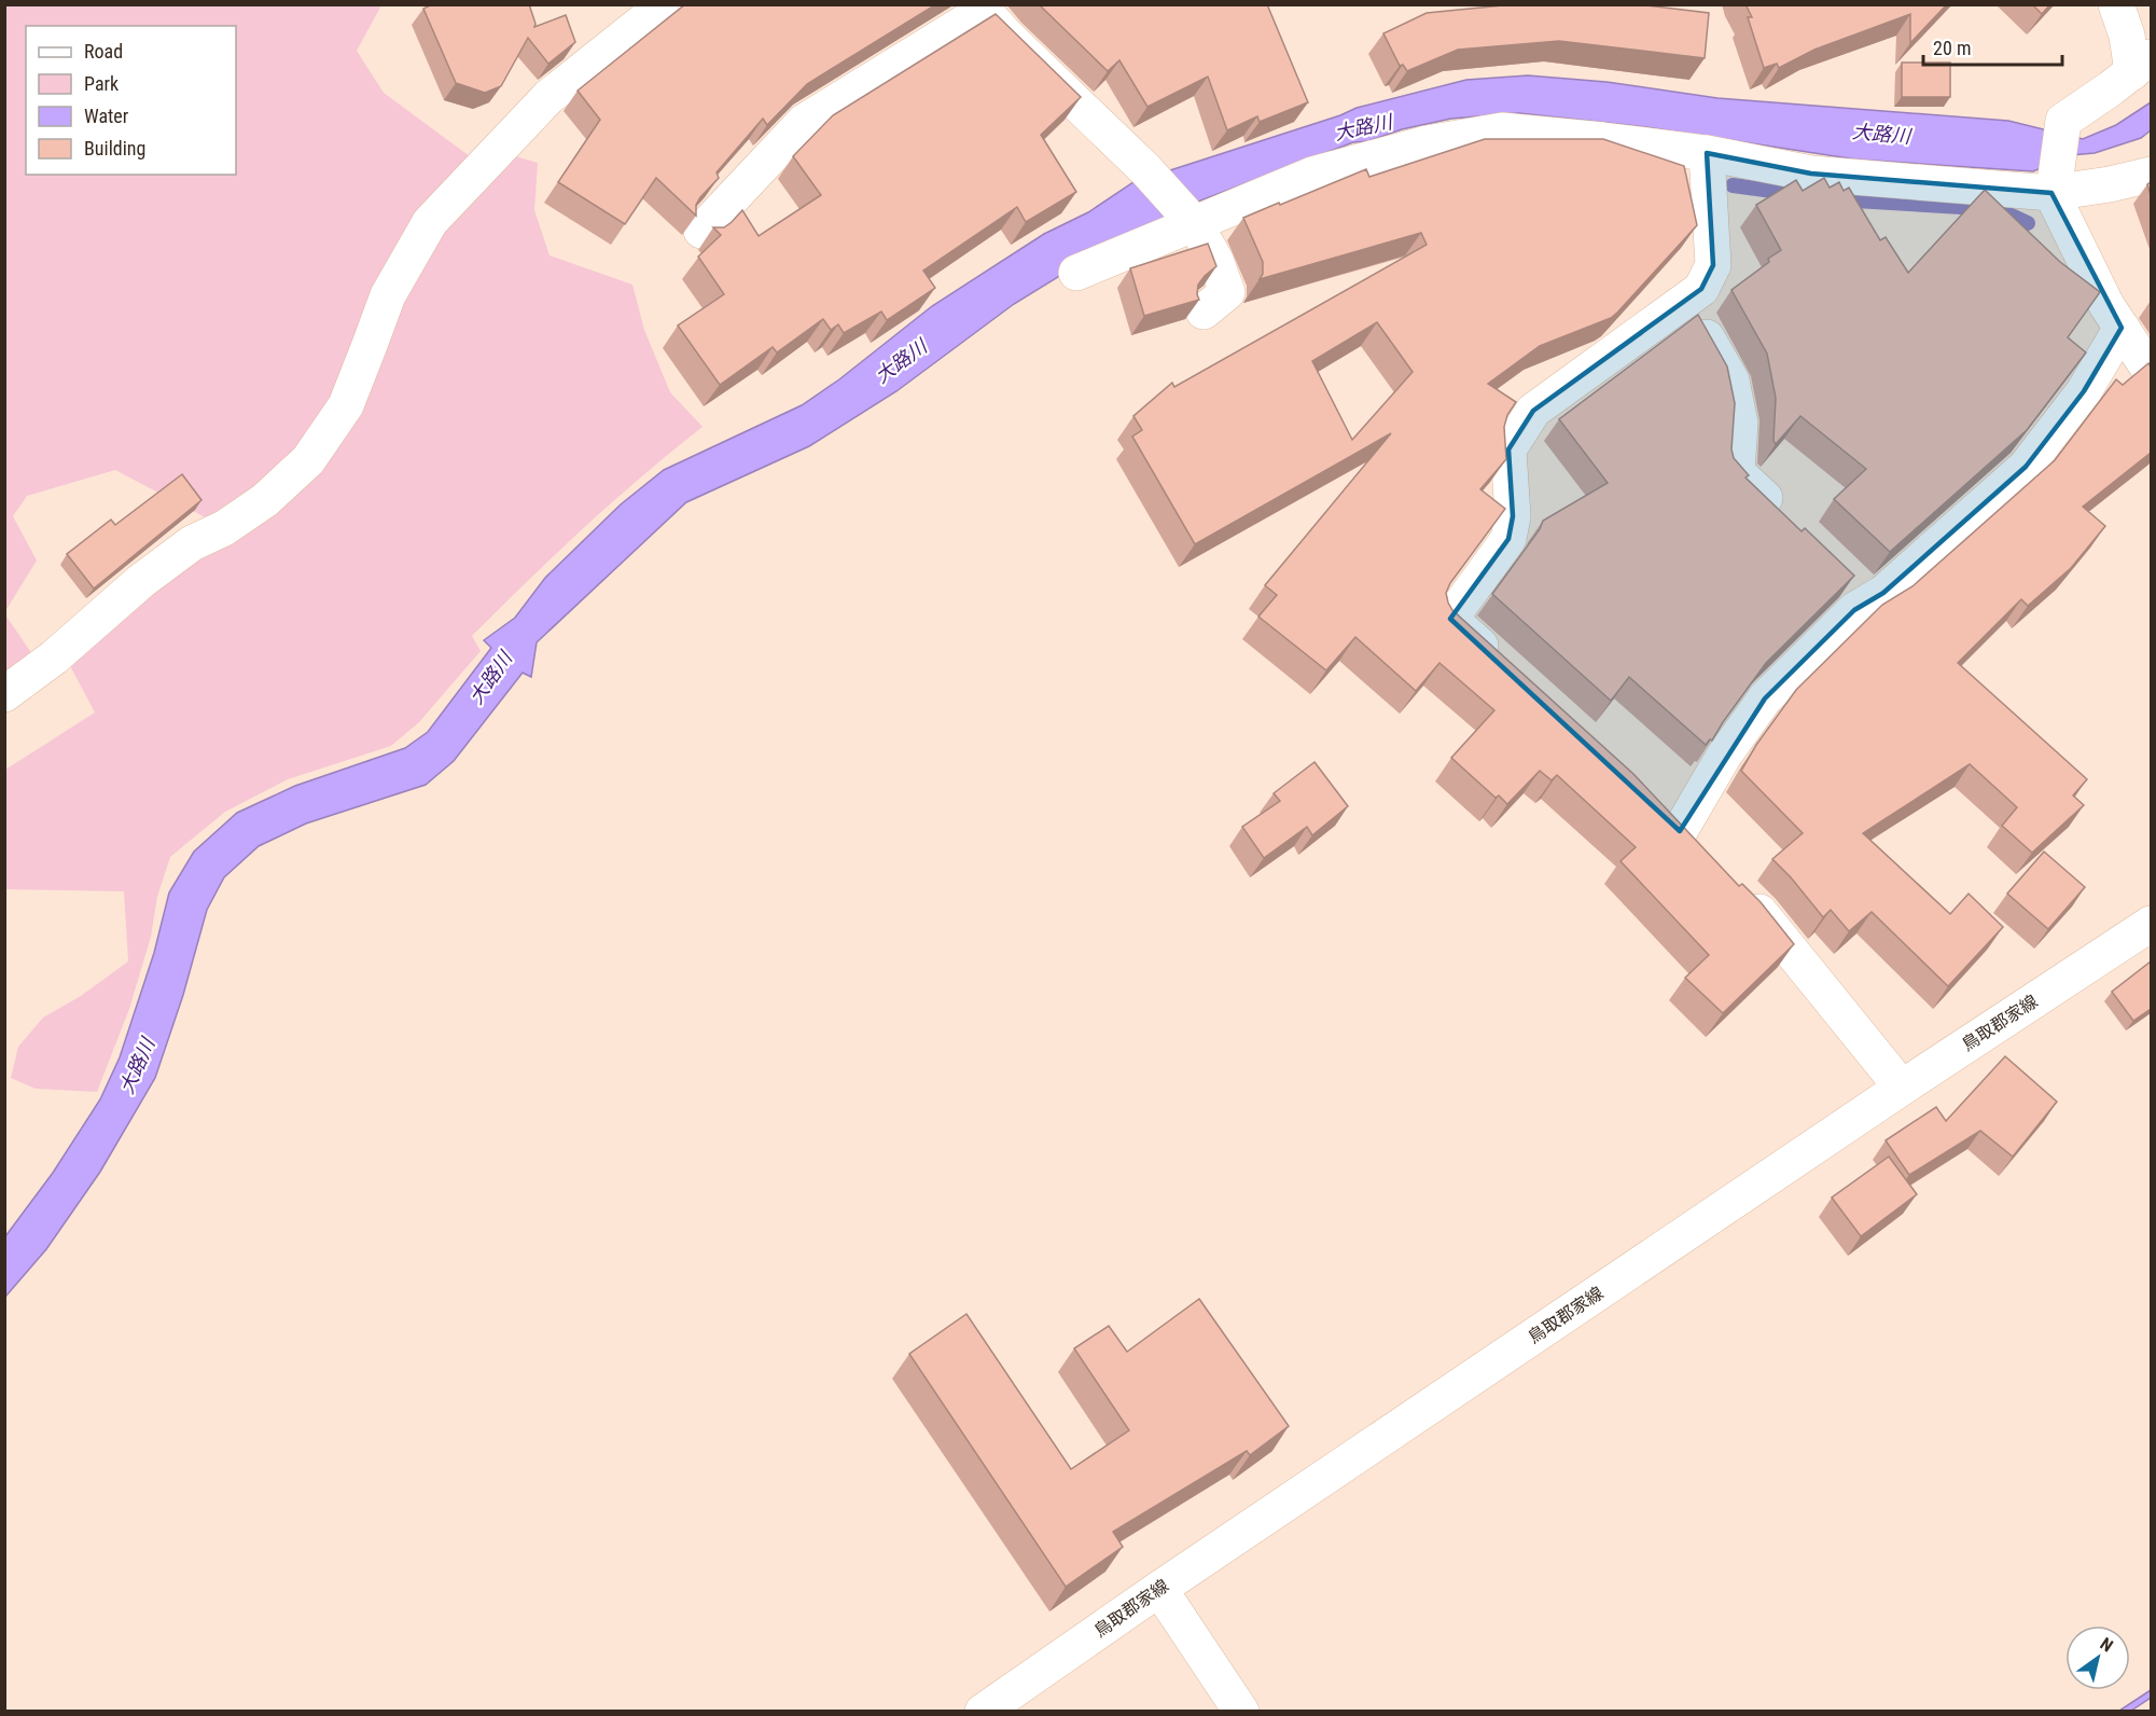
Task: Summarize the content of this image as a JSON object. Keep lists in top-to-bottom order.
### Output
{
  "streets": {
    "street": ["鳥取郡家線"]
  },
  "water": ["大路川"],
  "legend": [
    "Road",
    "Park",
    "Water",
    "Building"
  ],
  "scale_bar": "20 m",
  "north": "top right"
}
